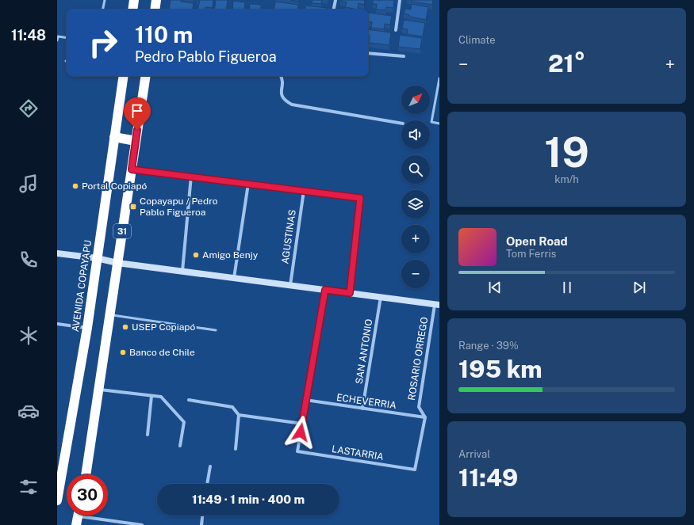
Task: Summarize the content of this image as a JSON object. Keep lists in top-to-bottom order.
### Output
{
  "streets": {
    "highway": ["31", "AVENIDA COPAYAPU"],
    "street": [
      "AGUSTINAS",
      "SAN ANTONIO",
      "ROSARIO ORREGO",
      "ECHEVERRIA",
      "LASTARRIA"
    ]
  },
  "crossings": [
    ["SAN ANTONIO", "ECHEVERRIA"],
    ["ROSARIO ORREGO", "ECHEVERRIA"],
    ["ROSARIO ORREGO", "LASTARRIA"],
    ["ECHEVERRIA", "LASTARRIA"]
  ],
  "places": {
    "other": [
      "Portal Copiapó",
      "Amigo Benjy",
      "USEP Copiapó",
      "Banco de Chile"
    ],
    "transit": ["Copayapu / Pedro Pablo Figueroa"]
  },
  "north": "top right",
  "page": {
    "tabs": "11:48",
    "tile": [
      "Climate",
      ["19", "km/h"],
      ["Range · 39%", "195 km"],
      ["Arrival", "11:49"]
    ],
    "turn": ["110 m", "Pedro Pablo Figueroa"],
    "heat": ["−", "21°", "+"],
    "map_buttons": ["+", "−"],
    "song": ["Open Road", "Tom Ferris"],
    "limit": "30",
    "trip": "11:49 · 1 min · 400 m"
  }
}
